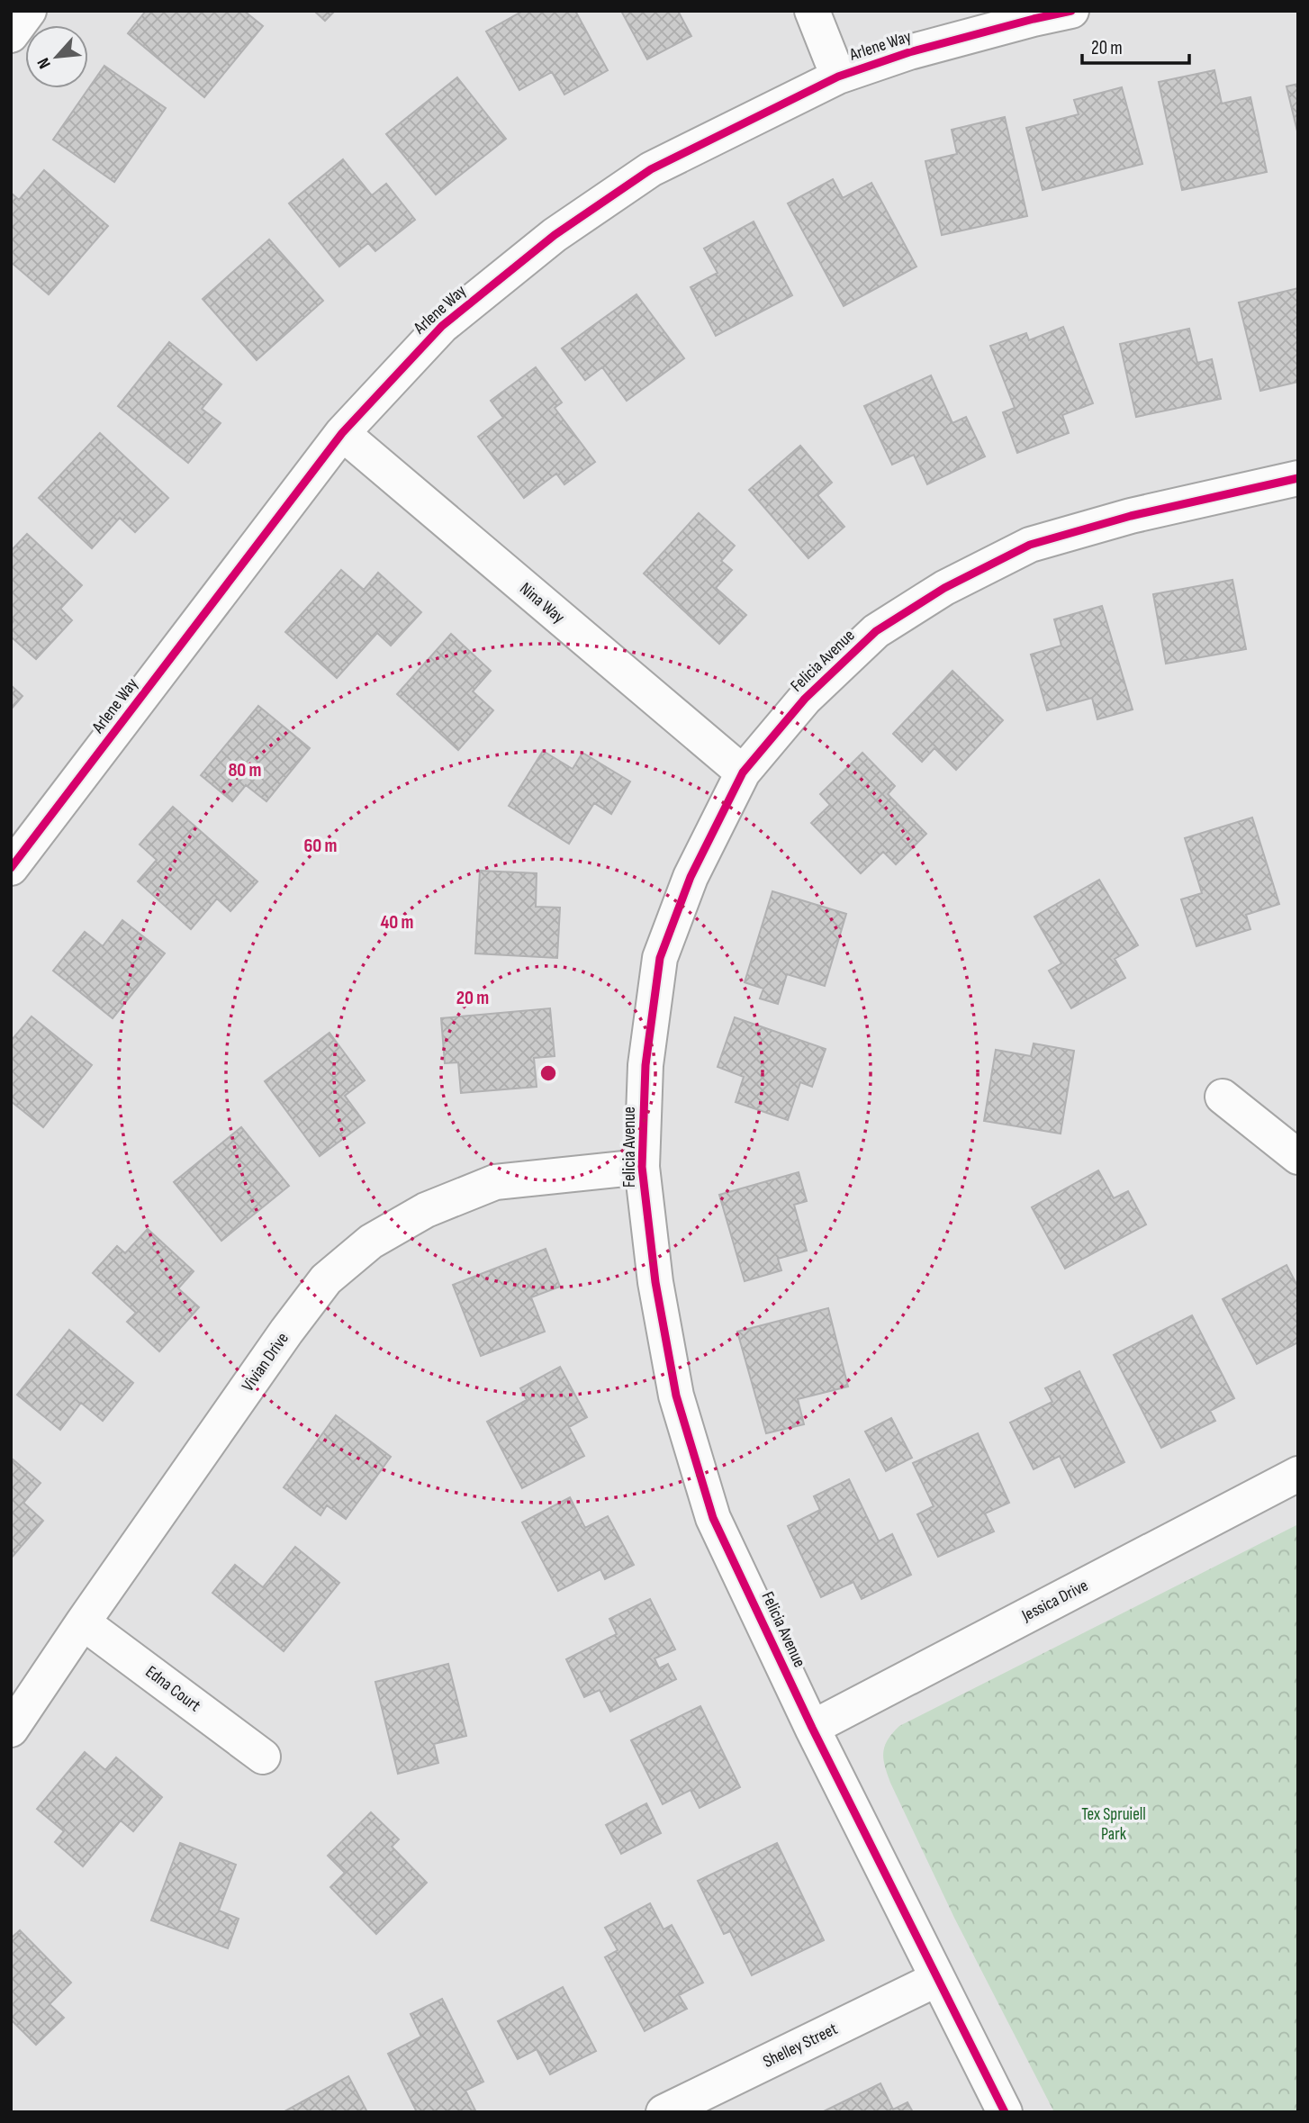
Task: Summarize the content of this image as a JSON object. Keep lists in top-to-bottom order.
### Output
{
  "streets": {
    "street": [
      "Arlene Way",
      "Nina Way",
      "Felicia Avenue",
      "Vivian Drive",
      "Jessica Drive",
      "Edna Court",
      "Shelley Street"
    ]
  },
  "crossings": [
    ["Arlene Way", "Nina Way"],
    ["Nina Way", "Felicia Avenue"],
    ["Felicia Avenue", "Vivian Drive"],
    ["Felicia Avenue", "Jessica Drive"],
    ["Felicia Avenue", "Shelley Street"],
    ["Vivian Drive", "Edna Court"]
  ],
  "parks": ["Tex Spruiell Park"],
  "scale_bar": "20 m",
  "north": "bottom left",
  "rings": [
    "80 m",
    "60 m",
    "40 m",
    "20 m"
  ]
}
